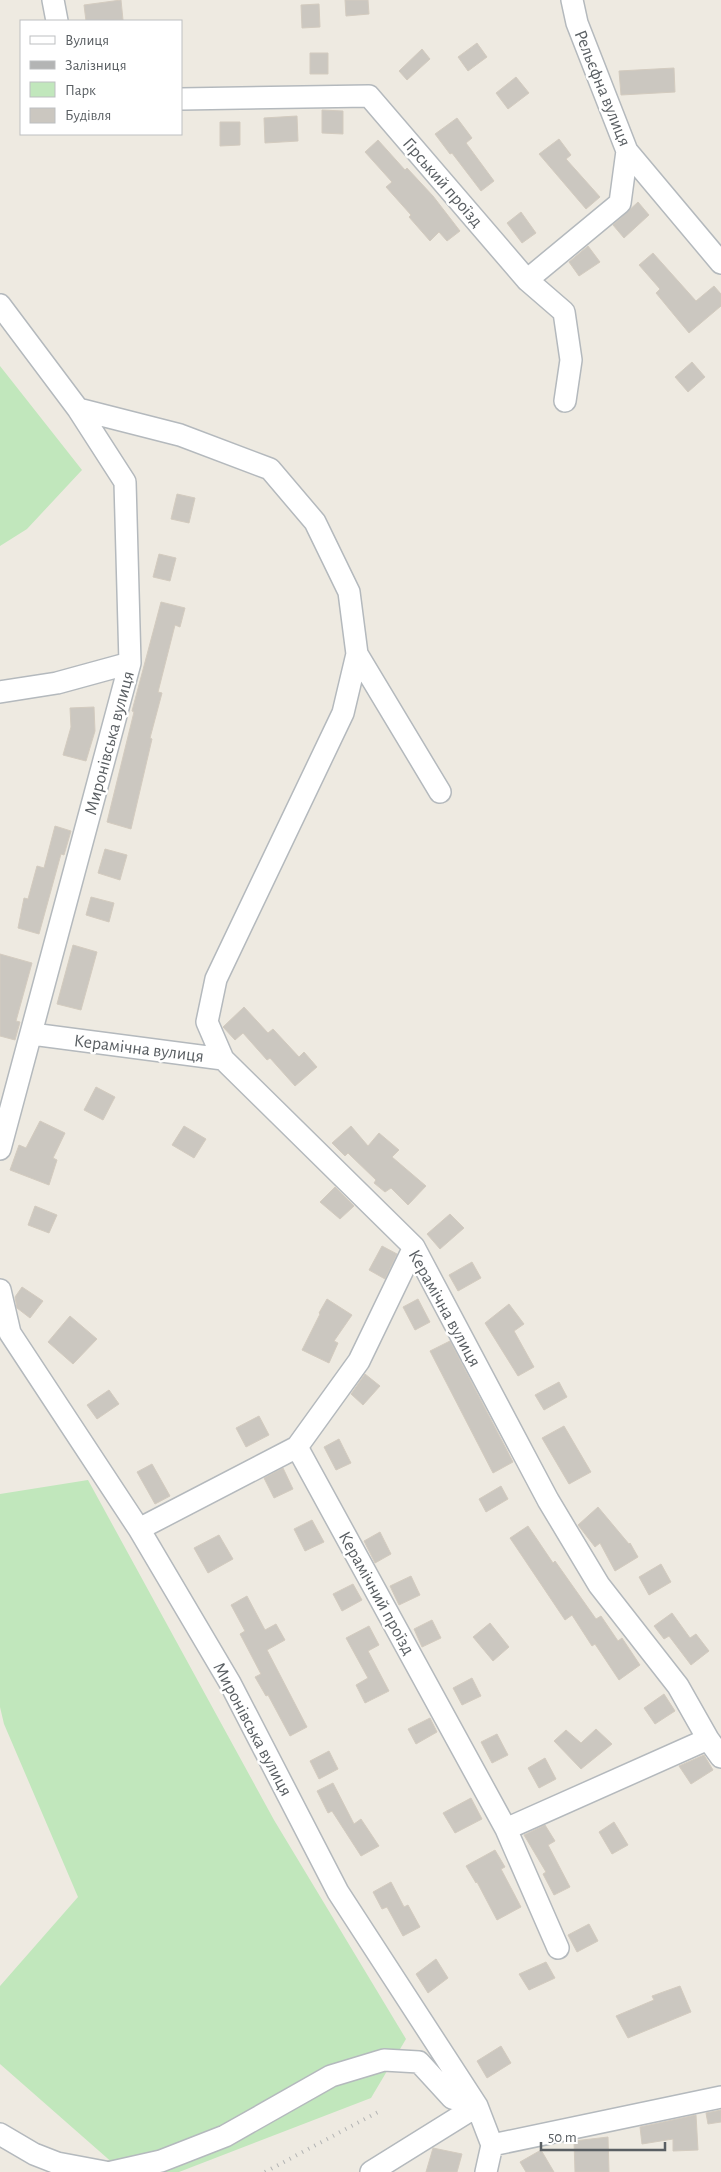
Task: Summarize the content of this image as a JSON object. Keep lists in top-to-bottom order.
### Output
{
  "streets": {
    "street": [
      "Рельєфна вулиця",
      "Гірський проїзд",
      "Миронівська вулиця",
      "Керамічна вулиця",
      "Керамічний проїзд"
    ]
  },
  "crossings": [
    ["Миронівська вулиця", "Керамічна вулиця"]
  ],
  "legend": [
    "Вулиця",
    "Залізниця",
    "Парк",
    "Будівля"
  ],
  "scale_bar": "50 m"
}
